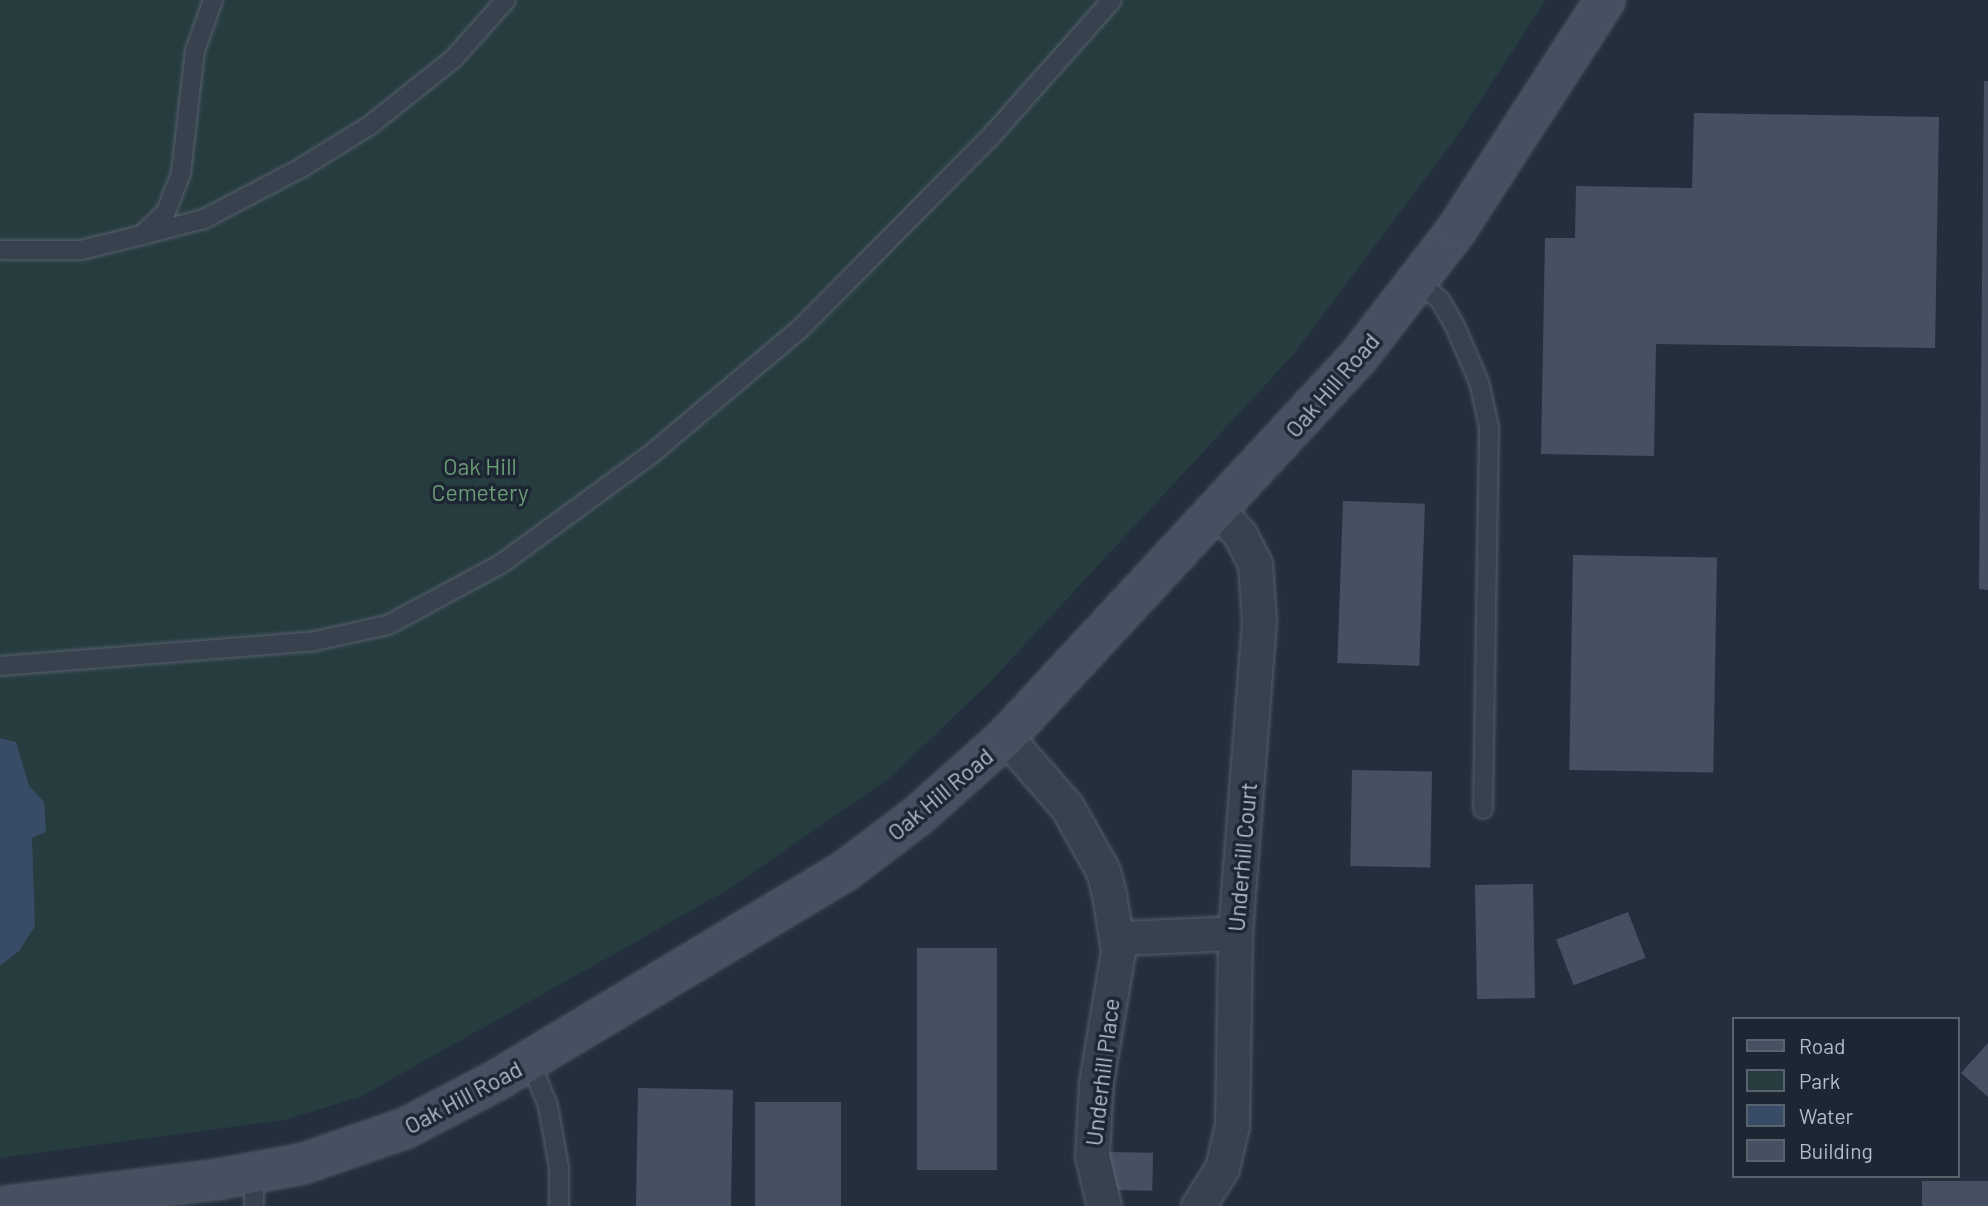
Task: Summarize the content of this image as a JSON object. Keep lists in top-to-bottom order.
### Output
{
  "streets": {
    "main road": ["Oak Hill Road"],
    "street": ["Underhill Court", "Underhill Place"]
  },
  "crossings": [
    ["Oak Hill Road", "Underhill Court"],
    ["Oak Hill Road", "Underhill Place"]
  ],
  "parks": ["Oak Hill Cemetery"],
  "legend": [
    "Road",
    "Park",
    "Water",
    "Building"
  ]
}
